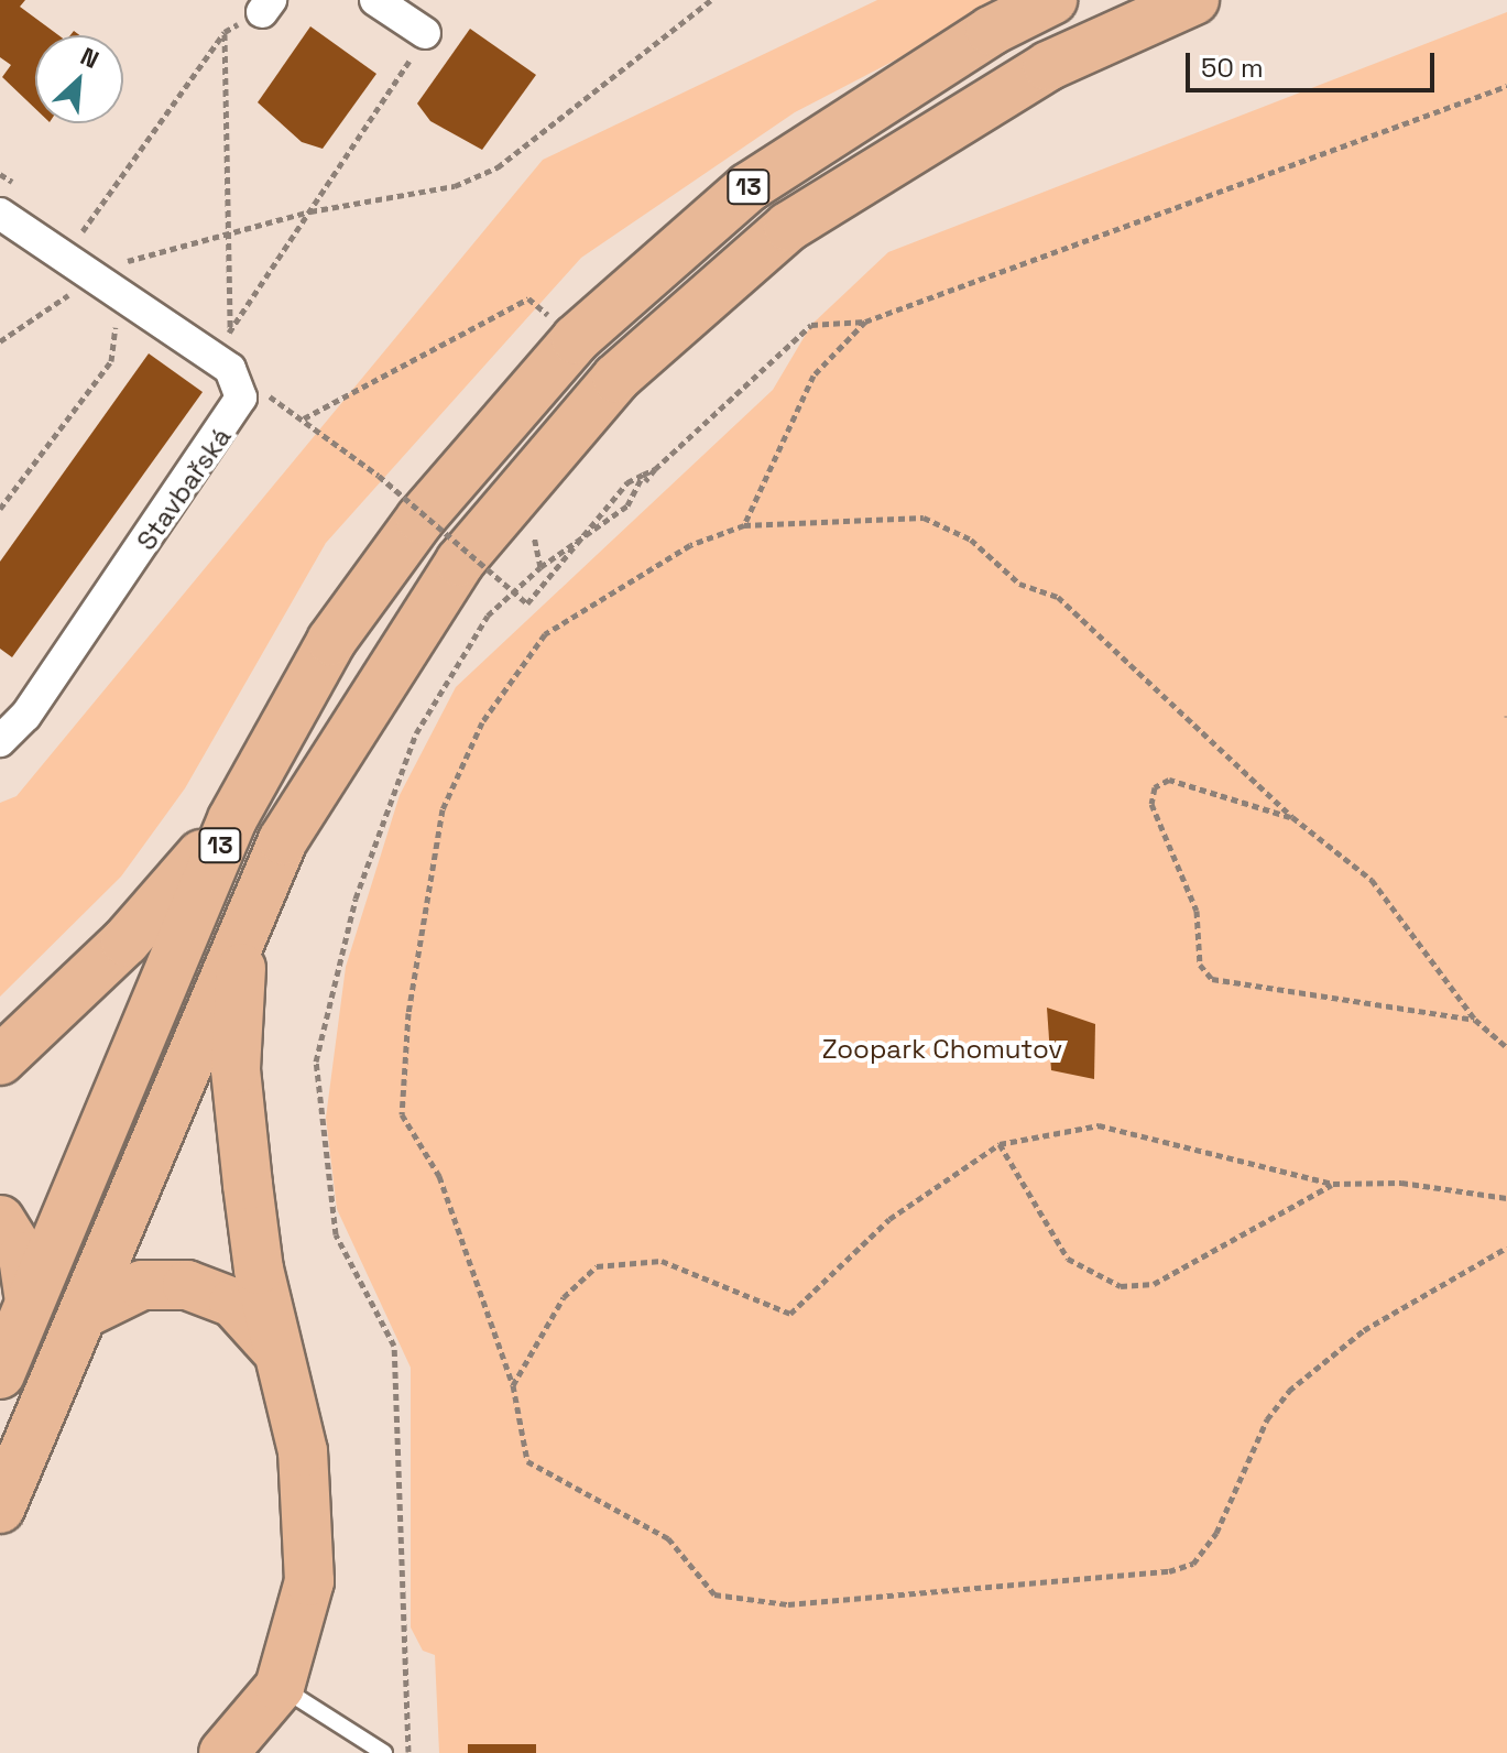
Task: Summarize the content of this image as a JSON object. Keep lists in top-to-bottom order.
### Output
{
  "streets": {
    "highway": ["13"],
    "street": ["Stavbařská"]
  },
  "parks": ["Zoopark Chomutov"],
  "scale_bar": "50 m",
  "north": "top right"
}
